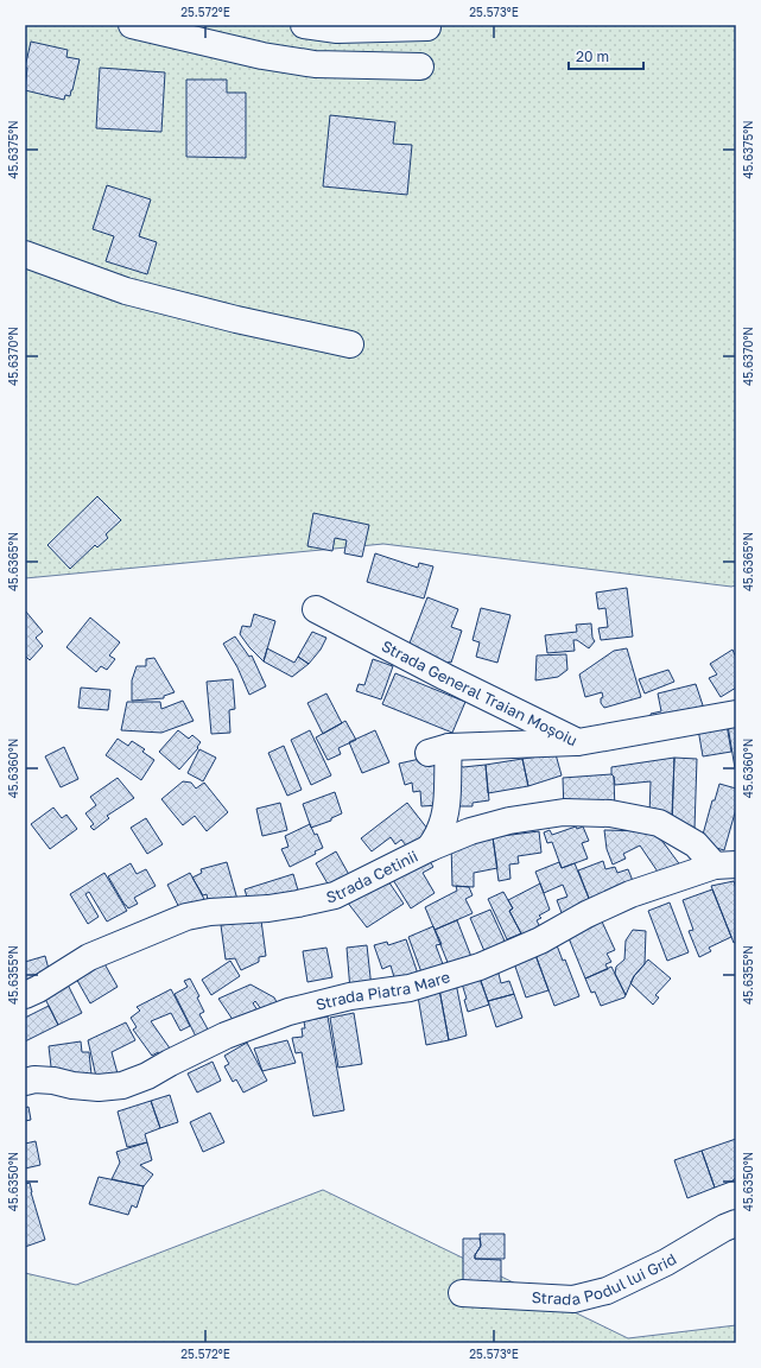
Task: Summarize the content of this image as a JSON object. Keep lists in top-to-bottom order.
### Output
{
  "streets": {
    "street": [
      "Strada General Traian Moșoiu",
      "Strada Cetinii",
      "Strada Piatra Mare",
      "Strada Podul lui Grid"
    ]
  },
  "crossings": [
    ["Strada Cetinii", "Strada Piatra Mare"]
  ],
  "scale_bar": "20 m",
  "coordinates": [
    "25.572°E",
    "25.573°E",
    "45.6375°N",
    "45.6370°N",
    "45.6365°N",
    "45.6360°N",
    "45.6355°N",
    "45.6350°N"
  ]
}
